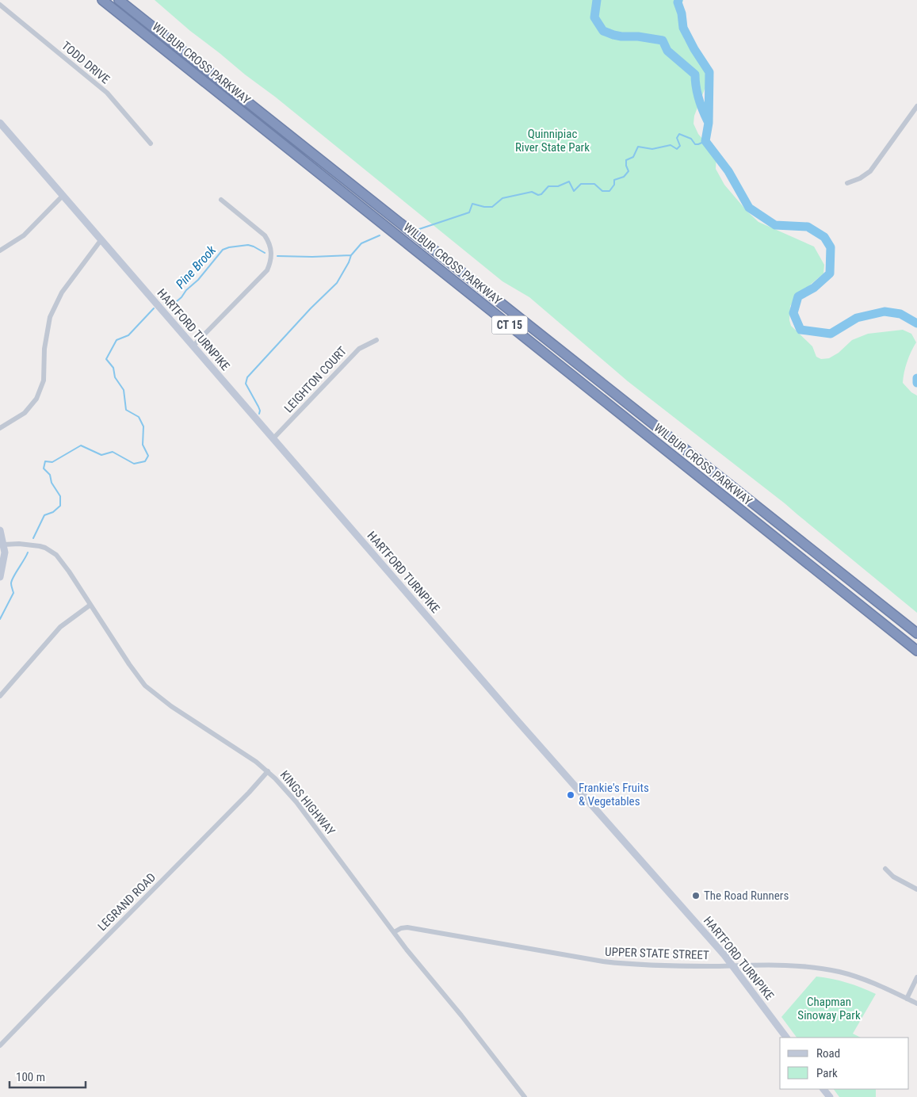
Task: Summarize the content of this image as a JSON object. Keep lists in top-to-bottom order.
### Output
{
  "streets": {
    "highway": ["WILBUR CROSS PARKWAY", "CT 15"],
    "main road": ["HARTFORD TURNPIKE"],
    "street": [
      "TODD DRIVE",
      "LEIGHTON COURT",
      "KINGS HIGHWAY",
      "LEGRAND ROAD",
      "UPPER STATE STREET"
    ]
  },
  "crossings": [
    ["HARTFORD TURNPIKE", "LEIGHTON COURT"],
    ["HARTFORD TURNPIKE", "UPPER STATE STREET"],
    ["KINGS HIGHWAY", "LEGRAND ROAD"],
    ["KINGS HIGHWAY", "UPPER STATE STREET"]
  ],
  "water": ["Pine Brook"],
  "parks": ["Quinnipiac River State Park", "Chapman Sinoway Park"],
  "places": ["Frankie's Fruits & Vegetables", "The Road Runners"],
  "legend": ["Road", "Park"],
  "scale_bar": "100 m"
}
